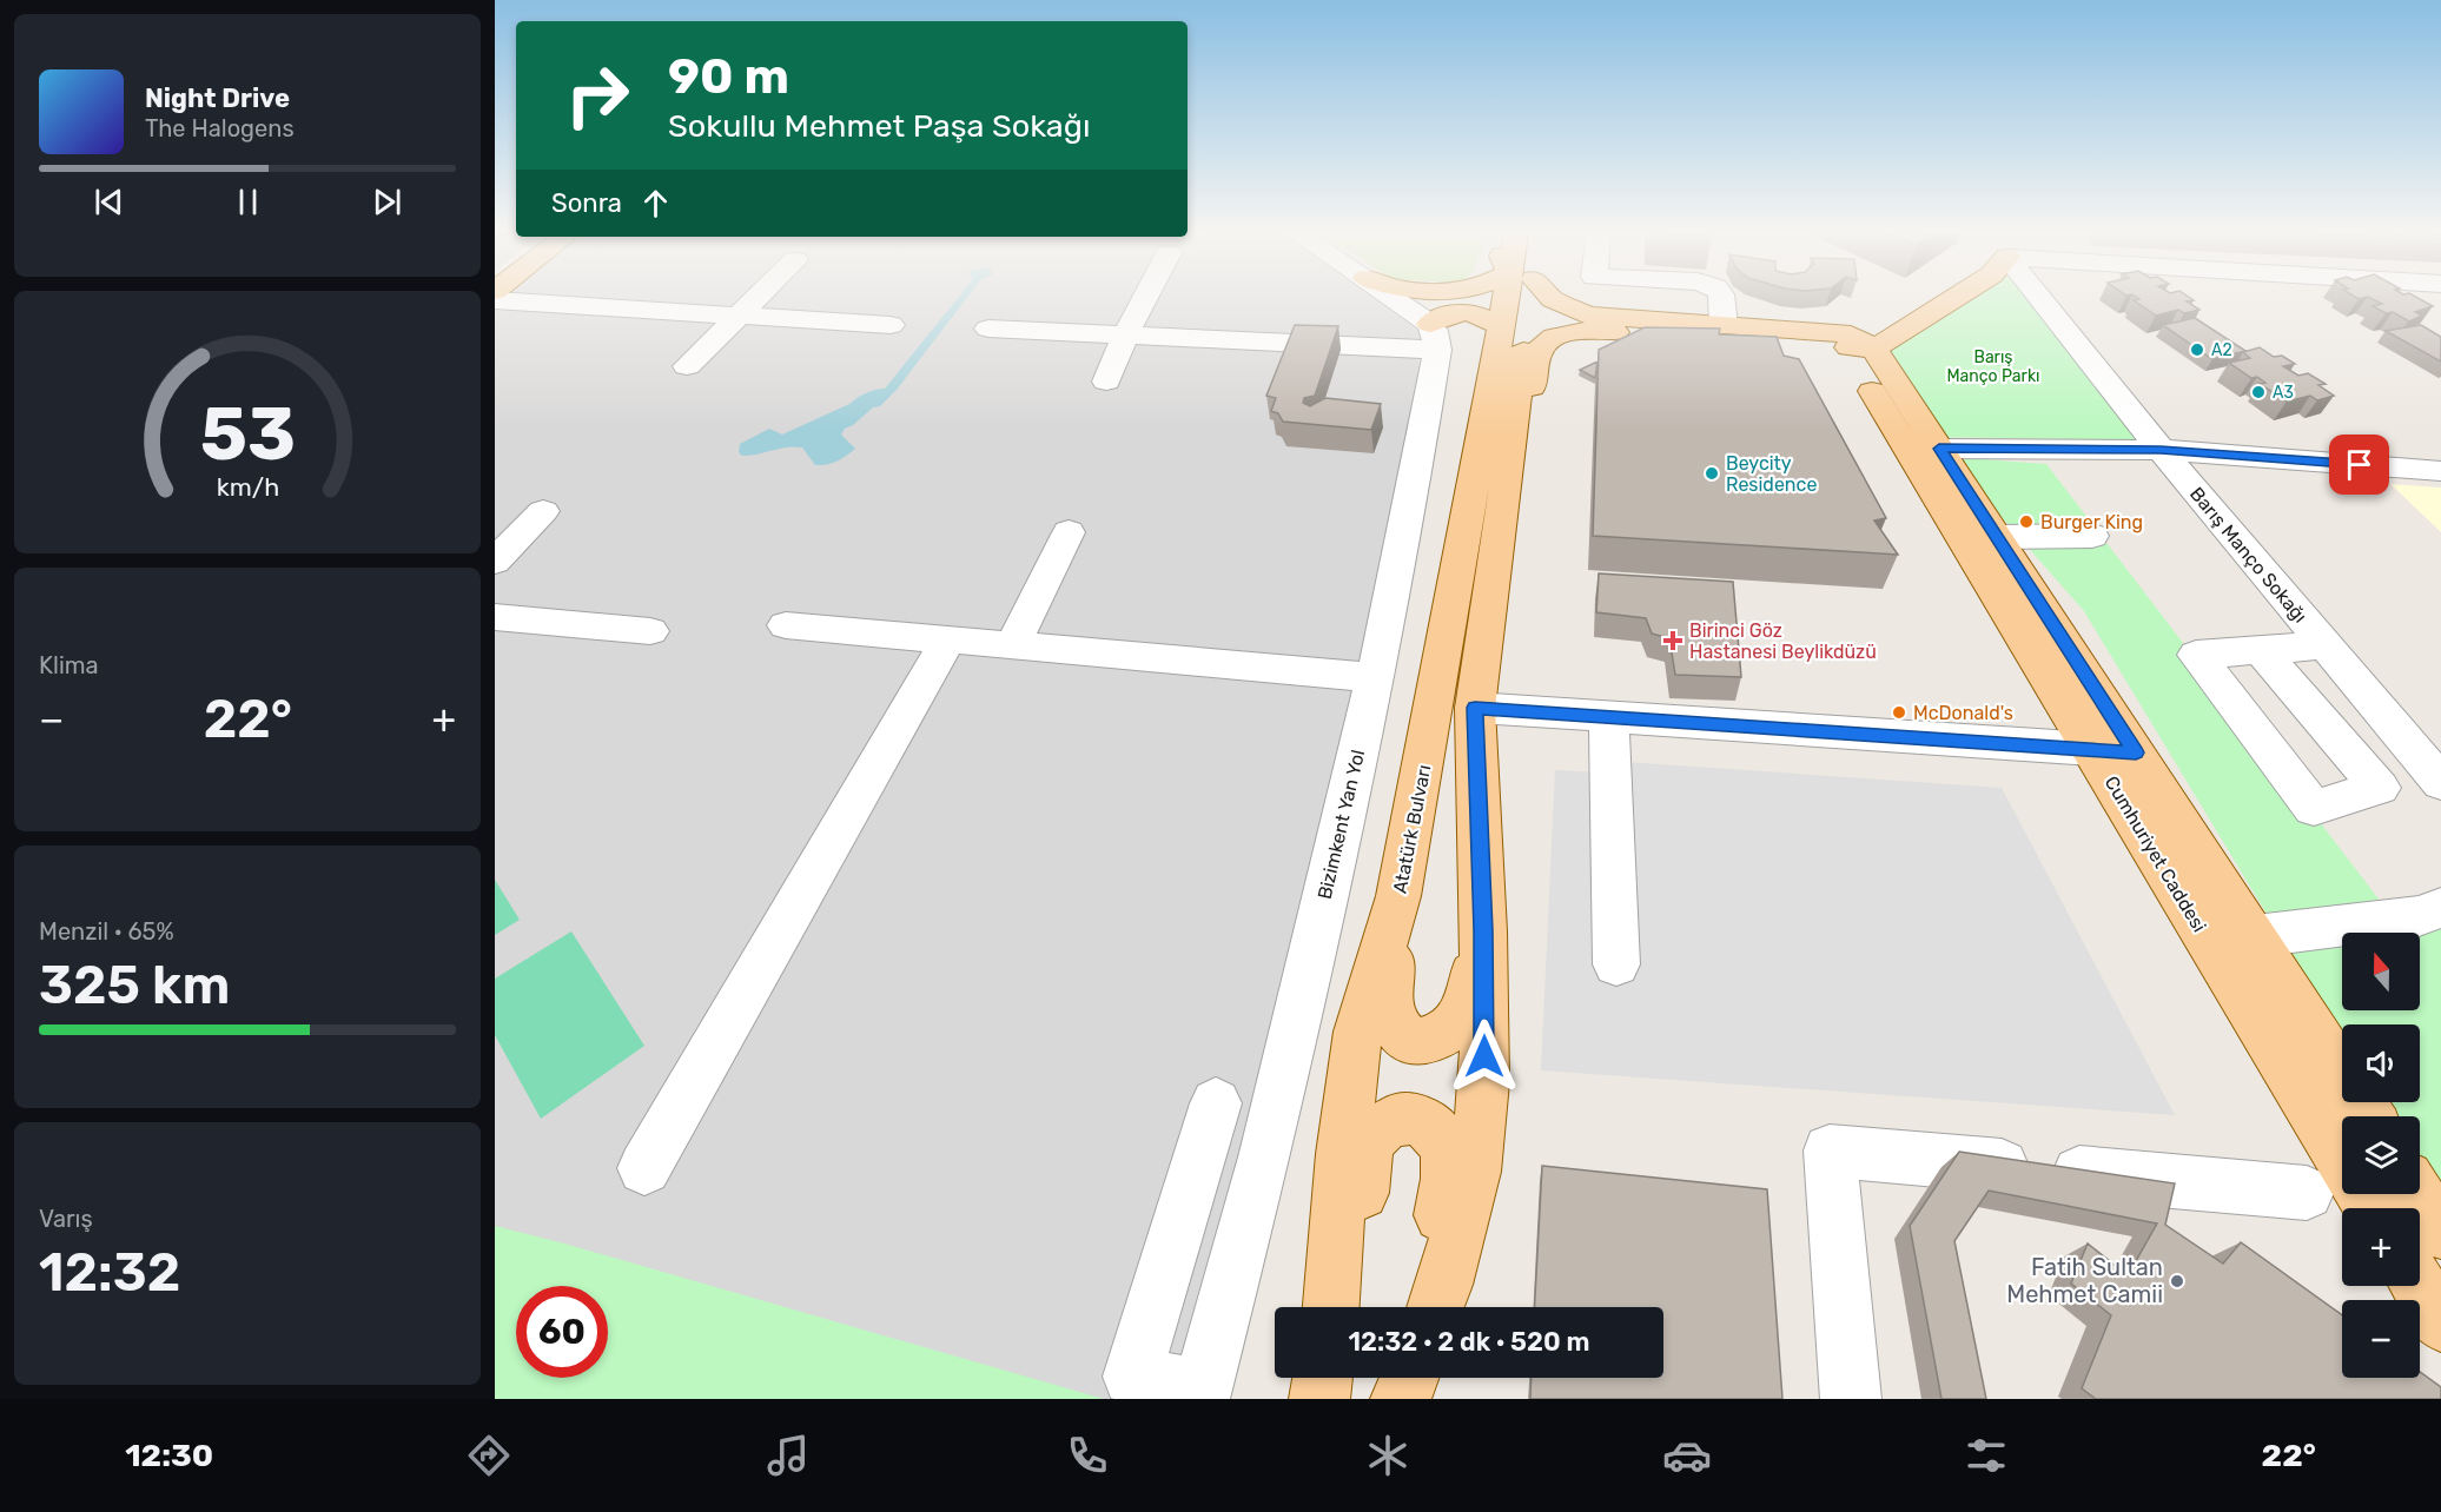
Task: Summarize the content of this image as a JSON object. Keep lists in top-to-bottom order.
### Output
{
  "streets": {
    "main road": ["Atatürk Bulvarı", "Cumhuriyet Caddesi"],
    "street": ["Barış Manço Sokağı", "Bizimkent Yan Yol"]
  },
  "parks": ["Barış Manço Parkı"],
  "places": {
    "other": [
      "A2",
      "A3",
      "Beycity Residence",
      "Burger King",
      "McDonald's",
      "Fatih Sultan Mehmet Camii"
    ],
    "health": ["Birinci Göz Hastanesi Beylikdüzü"]
  },
  "north": "top",
  "page": {
    "turn": ["90 m", "Sokullu Mehmet Paşa Sokağı"],
    "song": ["Night Drive", "The Halogens"],
    "then": "Sonra",
    "tile": [
      "Klima",
      ["Menzil · 65%", "325 km"],
      ["Varış", "12:32"]
    ],
    "heat": ["−", "22°", "+"],
    "map_buttons": ["+", "−"],
    "limit": "60",
    "trip": "12:32 · 2 dk · 520 m",
    "tabs": ["12:30", "22°"],
    "gauge": ["53", "km/h"]
  }
}
